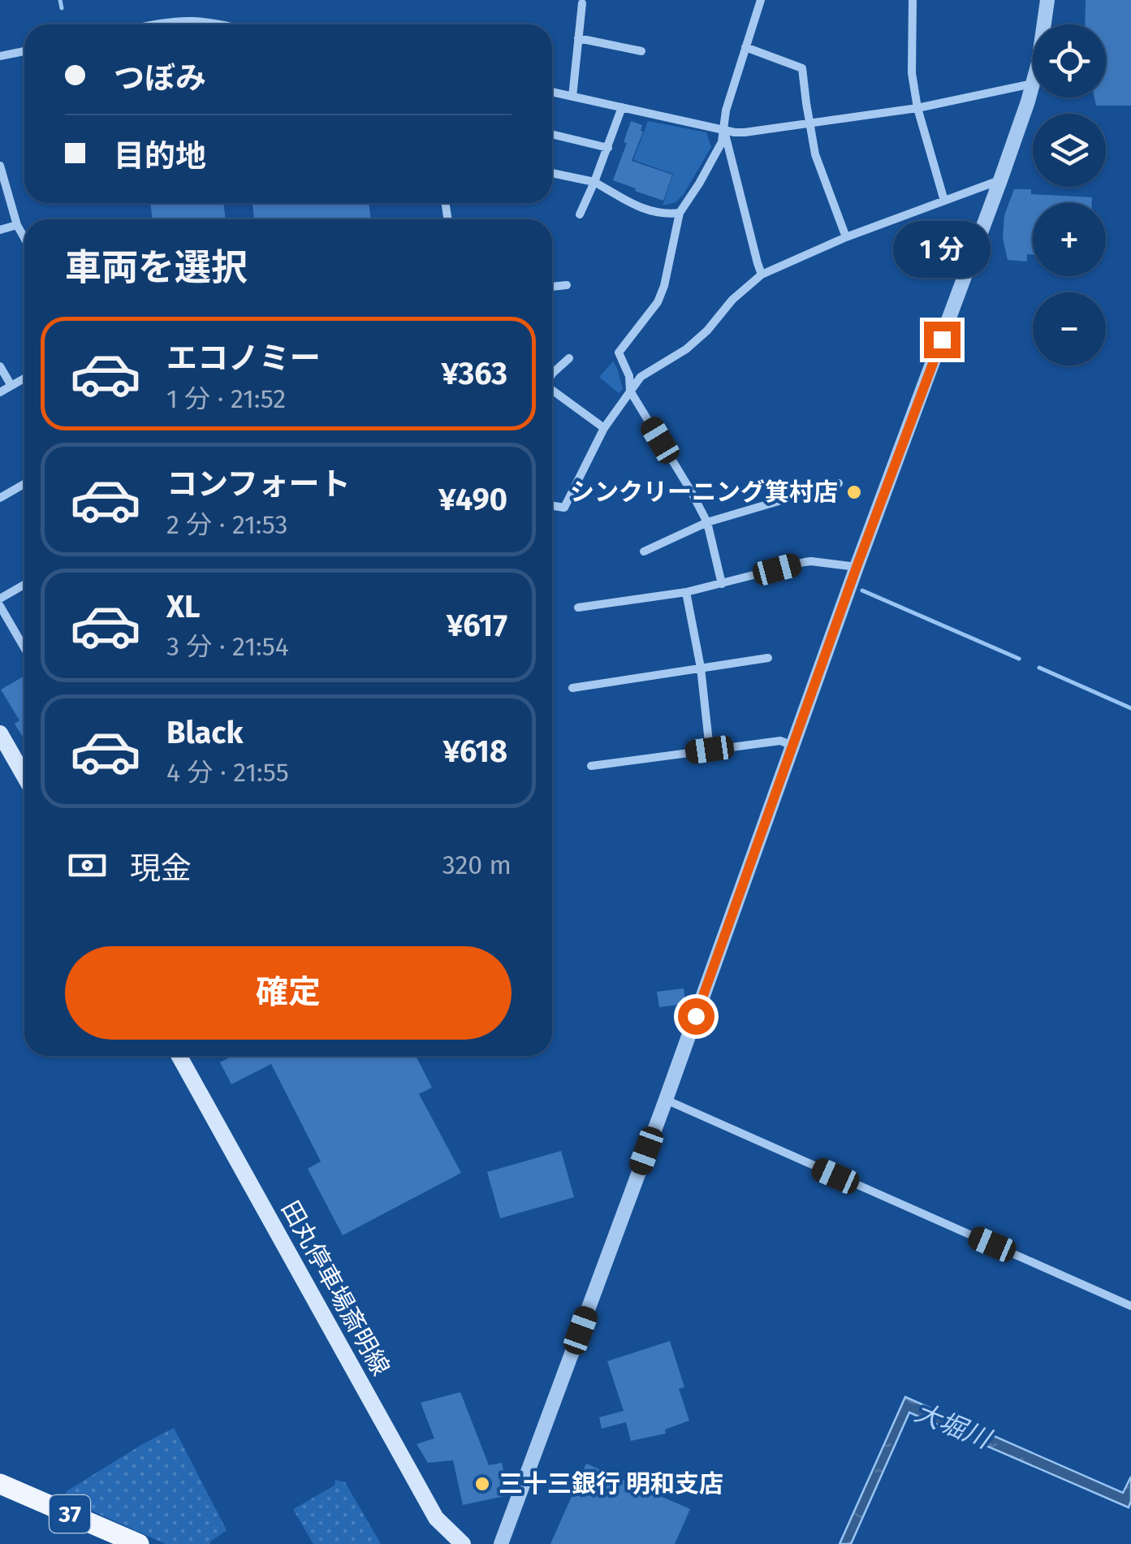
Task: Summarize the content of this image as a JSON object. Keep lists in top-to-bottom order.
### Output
{
  "streets": {
    "main road": ["田丸停車場斎明線", "37"]
  },
  "water": ["大堀川"],
  "places": ["シンクリーニング箕村店", "三十三銀行 明和支店"],
  "page": {
    "map_buttons": ["+", "−"],
    "banner": ["つぼみ", "目的地"],
    "heading": "車両を選択",
    "bubble": "1 分",
    "list": [
      {
        "name": "エコノミー",
        "note": "1 分 · 21:52",
        "value": "¥363"
      },
      {
        "name": "コンフォート",
        "note": "2 分 · 21:53",
        "value": "¥490"
      },
      {
        "name": "XL",
        "note": "3 分 · 21:54",
        "value": "¥617"
      },
      {
        "name": "Black",
        "note": "4 分 · 21:55",
        "value": "¥618"
      }
    ],
    "pay": ["現金", "320 m"],
    "buttons": "確定"
  }
}
